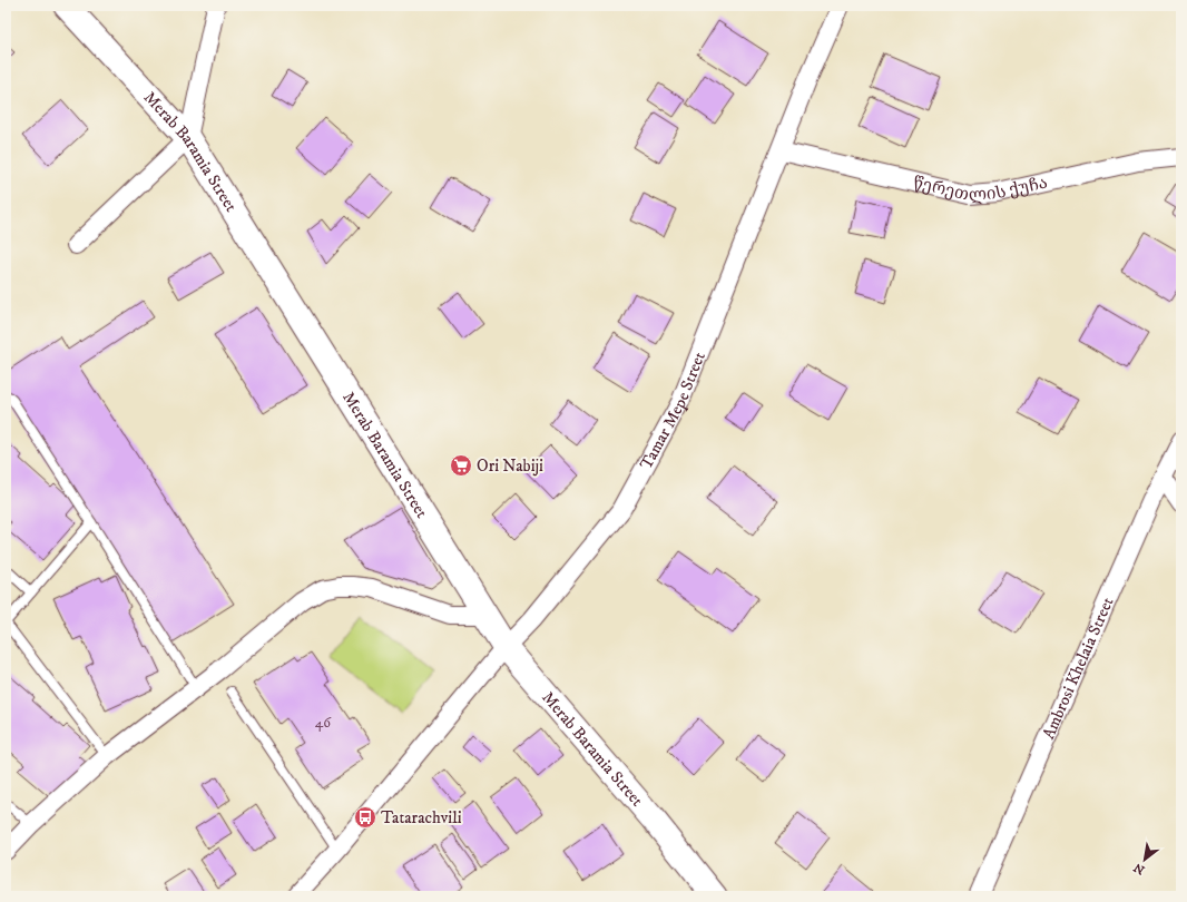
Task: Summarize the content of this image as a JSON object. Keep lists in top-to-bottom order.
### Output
{
  "streets": {
    "main road": ["Merab Baramia Street"],
    "street": ["წერეთლის ქუჩა", "Tamar Mepe Street", "Ambrosi Khelaia Street"]
  },
  "crossings": [
    ["Merab Baramia Street", "Tamar Mepe Street"],
    ["წერეთლის ქუჩა", "Tamar Mepe Street"]
  ],
  "places": {
    "supermarket": ["Ori Nabiji"],
    "bus stop": ["Tatarachvili"]
  },
  "house_numbers": ["46"],
  "north": "bottom left"
}
